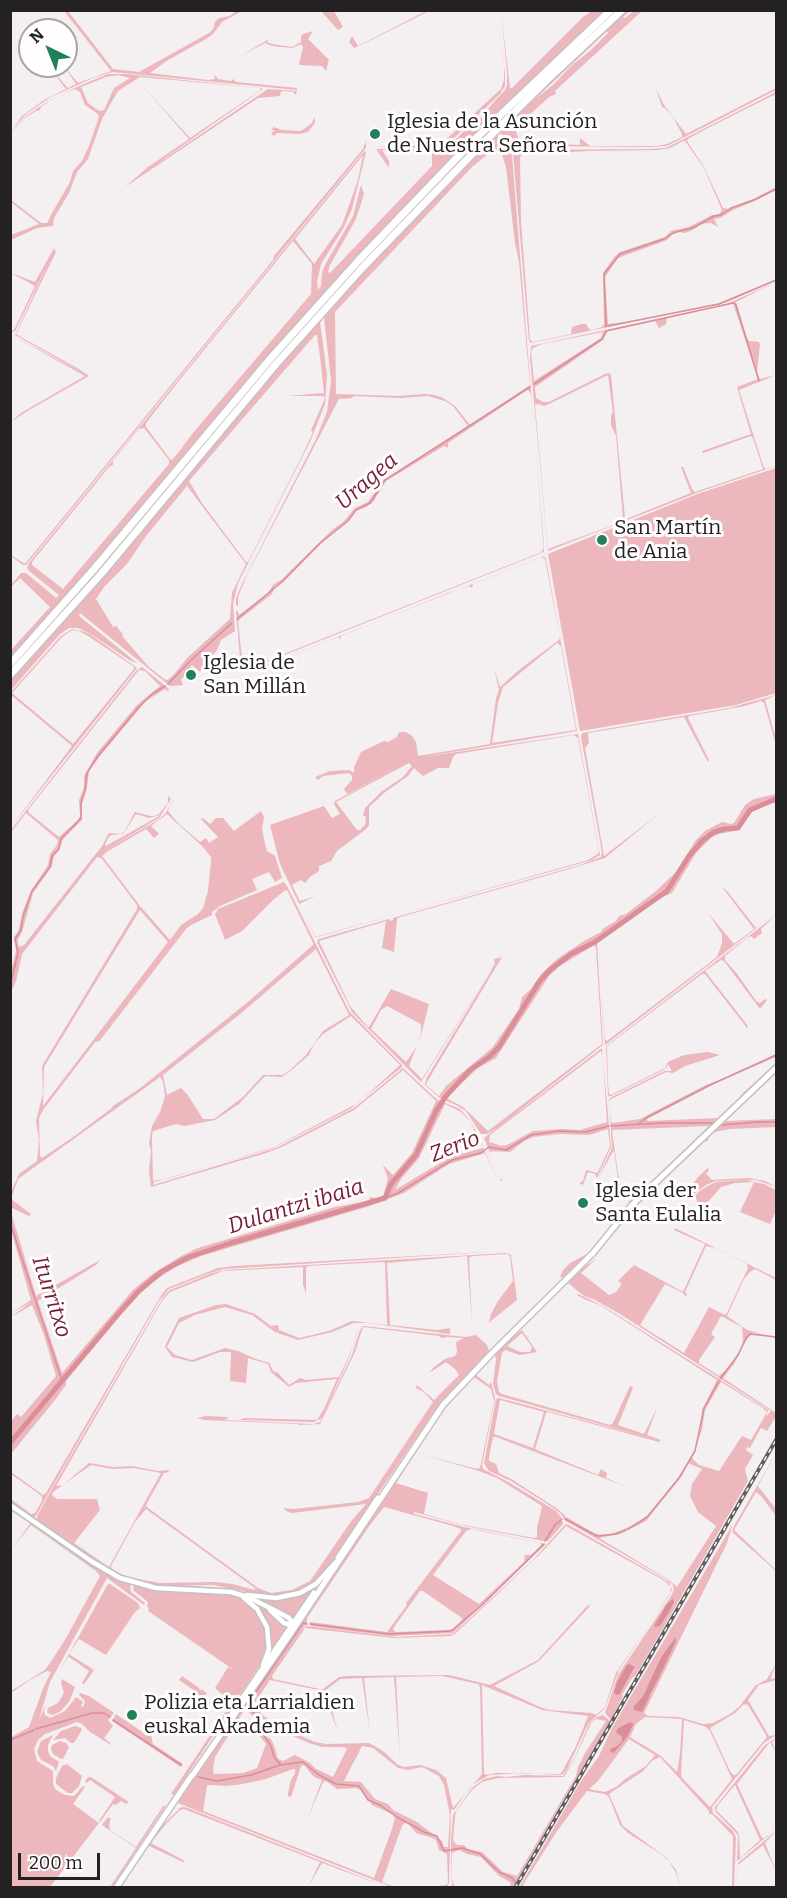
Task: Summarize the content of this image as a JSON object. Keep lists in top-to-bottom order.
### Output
{
  "water": [
    "Uragea",
    "Zerio",
    "Dulantzi ibaia",
    "Iturritxo"
  ],
  "places": [
    "Iglesia de la Asunción de Nuestra Señora",
    "San Martín de Ania",
    "Iglesia de San Millán",
    "Iglesia der Santa Eulalia",
    "Polizia eta Larrialdien euskal Akademia"
  ],
  "scale_bar": "200 m",
  "north": "top left"
}
